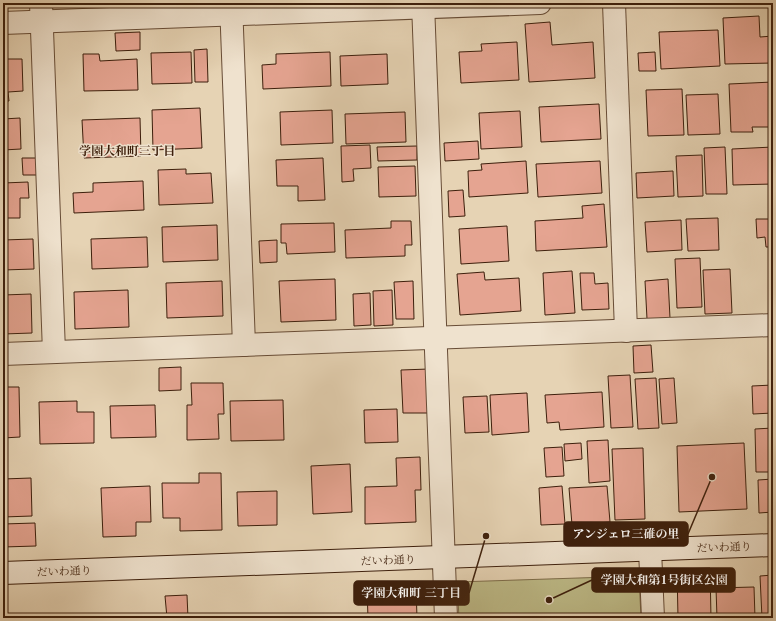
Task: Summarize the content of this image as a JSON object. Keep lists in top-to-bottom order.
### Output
{
  "streets": {
    "street": ["だいわ通り"]
  },
  "districts": ["学園大和町三丁目"],
  "places": ["アンジェロ三碓の里", "学園大和町 三丁目", "学園大和第1号街区公園"]
}
